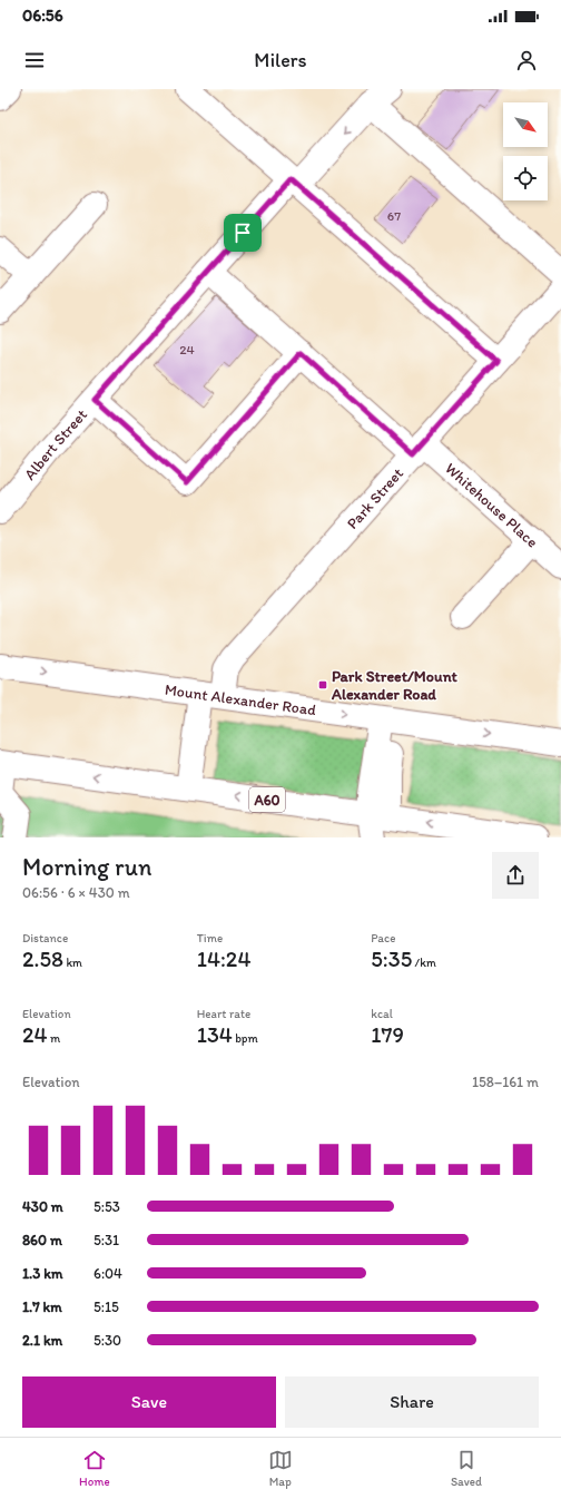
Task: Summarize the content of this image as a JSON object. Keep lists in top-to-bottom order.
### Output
{
  "streets": {
    "street": [
      "Albert Street",
      "Park Street",
      "Whitehouse Place",
      "Mount Alexander Road",
      "A60"
    ]
  },
  "crossings": [
    ["Albert Street", "Whitehouse Place"],
    ["Park Street", "Whitehouse Place"],
    ["Park Street", "Mount Alexander Road"],
    ["Park Street", "A60"]
  ],
  "places": {
    "transit": ["Park Street/Mount Alexander Road"]
  },
  "house_numbers": ["67", "24"],
  "north": "bottom right",
  "page": {
    "status": "06:56",
    "header": "Milers",
    "heading": ["Morning run", "06:56 · 6 × 430 m"],
    "stats": [
      ["Distance", "2.58 km"],
      ["Time", "14:24"],
      ["Pace", "5:35 /km"],
      ["Elevation", "24 m"],
      ["Heart rate", "134 bpm"],
      ["kcal", "179"]
    ],
    "chart": ["Elevation", "158–161 m"],
    "list": [
      {
        "name": "430 m",
        "note": "5:53"
      },
      {
        "name": "860 m",
        "note": "5:31"
      },
      {
        "name": "1.3 km",
        "note": "6:04"
      },
      {
        "name": "1.7 km",
        "note": "5:15"
      },
      {
        "name": "2.1 km",
        "note": "5:30"
      }
    ],
    "buttons": ["Save", "Share"],
    "tabs": ["Home", "Map", "Saved"]
  }
}
